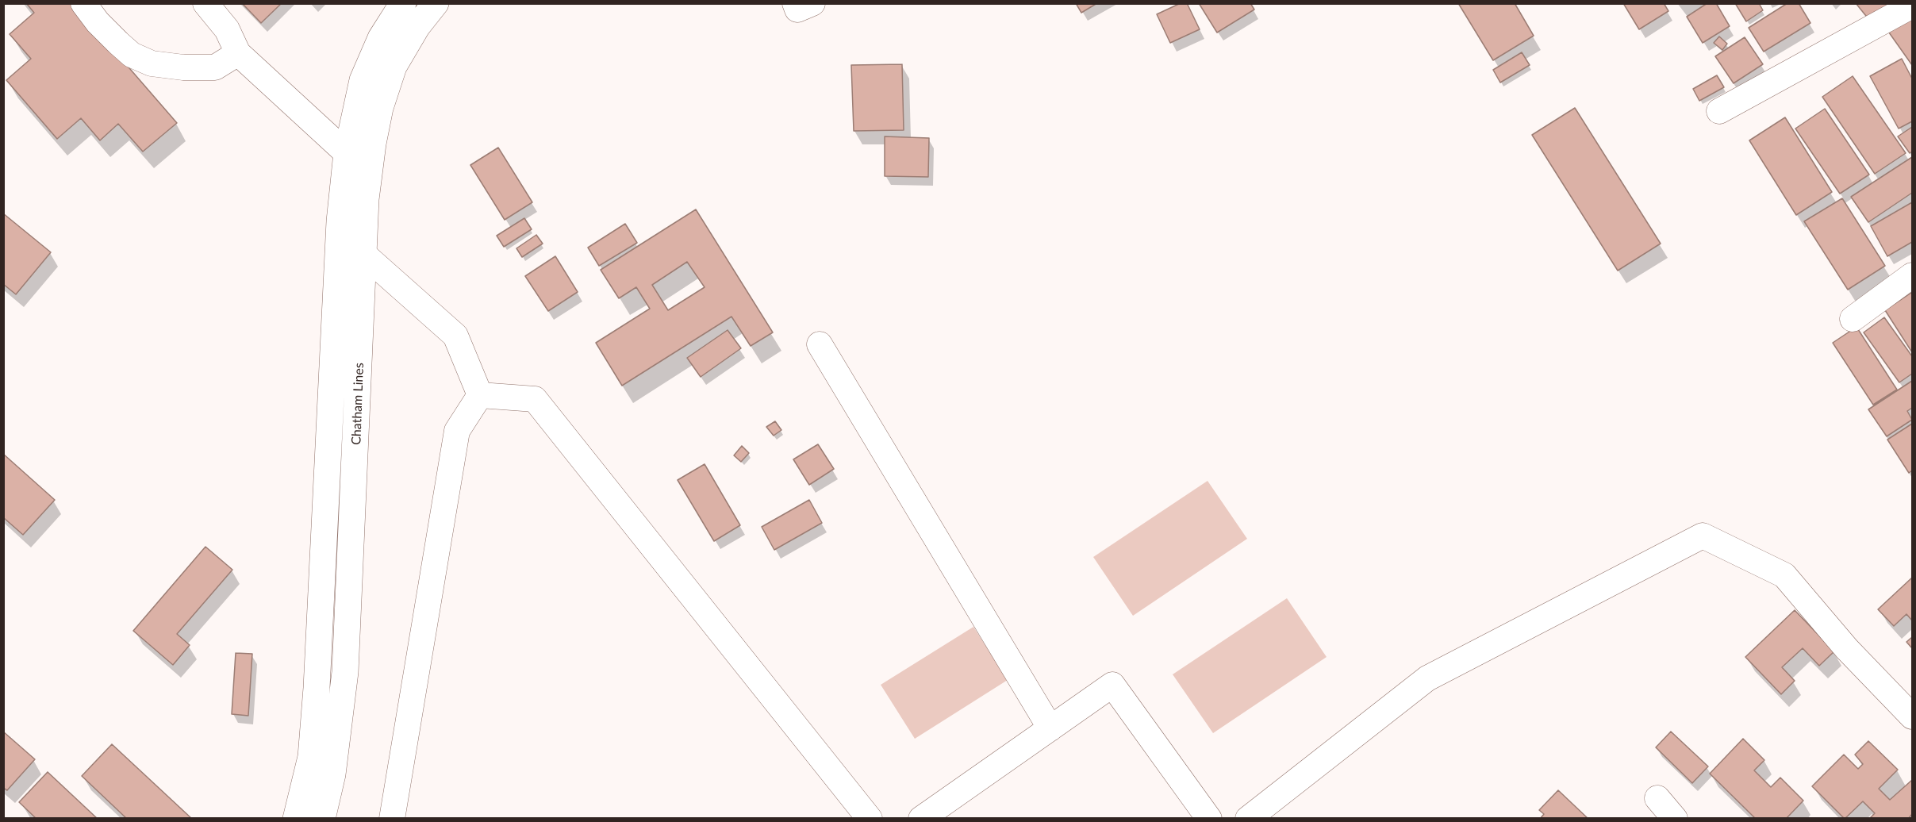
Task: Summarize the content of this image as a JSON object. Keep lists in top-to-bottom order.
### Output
{
  "streets": {
    "highway": ["Chatham Lines"]
  }
}
